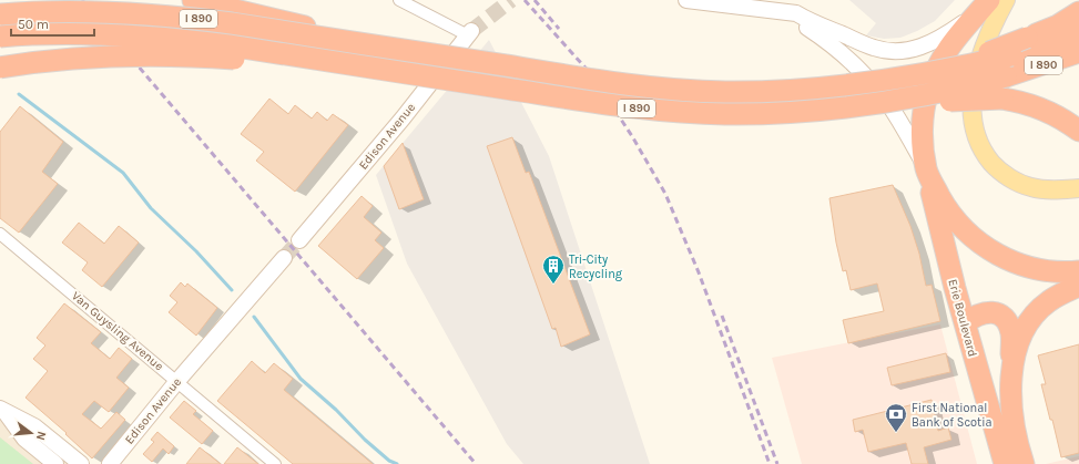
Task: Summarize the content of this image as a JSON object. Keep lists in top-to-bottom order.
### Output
{
  "streets": {
    "highway": ["I 890", "Erie Boulevard"],
    "street": ["Edison Avenue", "Van Guysling Avenue"]
  },
  "crossings": [
    ["Edison Avenue", "Van Guysling Avenue"]
  ],
  "places": {
    "building": ["Tri-City Recycling"],
    "bank": ["First National Bank of Scotia"]
  },
  "scale_bar": "50 m",
  "north": "right"
}
